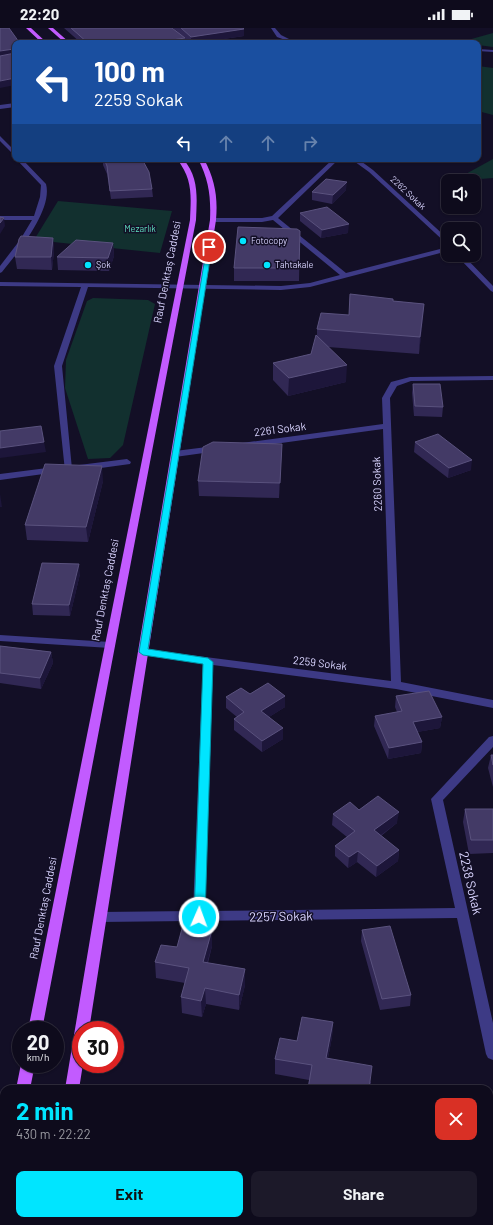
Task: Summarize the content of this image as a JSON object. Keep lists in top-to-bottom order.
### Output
{
  "streets": {
    "main road": ["Rauf Denktaş Caddesi"],
    "street": [
      "2262 Sokak",
      "2261 Sokak",
      "2260 Sokak",
      "2259 Sokak",
      "2238 Sokak",
      "2257 Sokak"
    ]
  },
  "crossings": [
    ["2261 Sokak", "2260 Sokak"],
    ["2260 Sokak", "2259 Sokak"],
    ["2238 Sokak", "2257 Sokak"]
  ],
  "parks": ["Mezarlık"],
  "places": ["Fotocopy", "Şok", "Tahtakale"],
  "page": {
    "status": "22:20",
    "turn": ["100 m", "2259 Sokak"],
    "speed": "20 km/h",
    "limit": "30",
    "heading": ["2 min", "430 m · 22:22"],
    "buttons": ["Exit", "Share"]
  }
}
